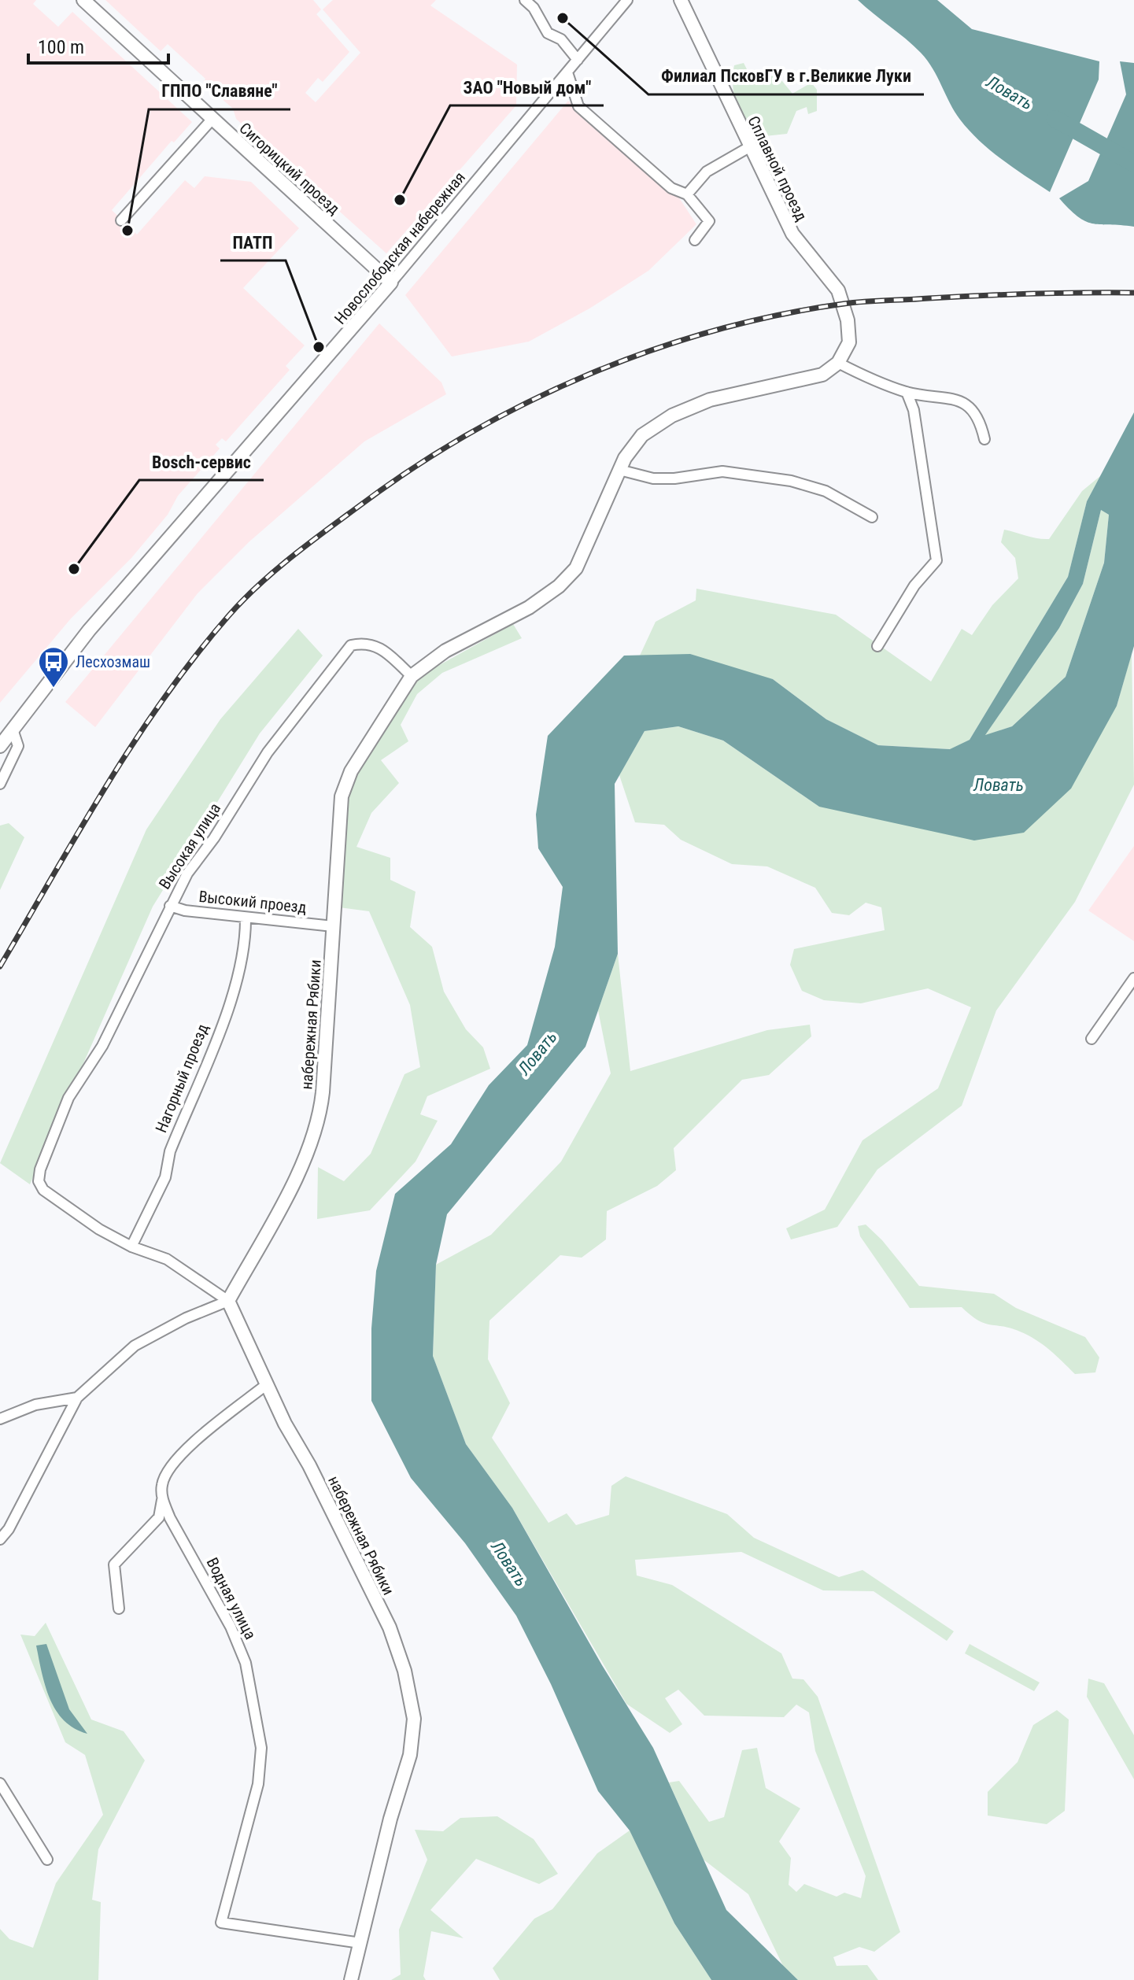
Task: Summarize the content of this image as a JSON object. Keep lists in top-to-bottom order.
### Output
{
  "streets": {
    "street": [
      "Сигорицкий проезд",
      "Сплавной проезд",
      "Новослободская набережная",
      "Высокая улица",
      "Высокий проезд",
      "набережная Рябики",
      "Нагорный проезд",
      "Водная улица"
    ]
  },
  "crossings": [
    ["Сигорицкий проезд", "Новослободская набережная"],
    ["Сплавной проезд", "набережная Рябики"],
    ["Высокая улица", "Высокий проезд"],
    ["Высокая улица", "набережная Рябики"],
    ["Высокая улица", "Нагорный проезд"],
    ["Высокий проезд", "набережная Рябики"],
    ["Высокий проезд", "Нагорный проезд"],
    ["набережная Рябики", "Водная улица"]
  ],
  "water": ["Ловать"],
  "places": {
    "other": [
      "Филиал ПсковГУ в г.Великие Луки",
      "ЗАО \"Новый дом\"",
      "ГППО \"Славяне\"",
      "ПАТП",
      "Bosch-сервис"
    ],
    "bus stop": ["Лесхозмаш"]
  },
  "scale_bar": "100 m"
}
